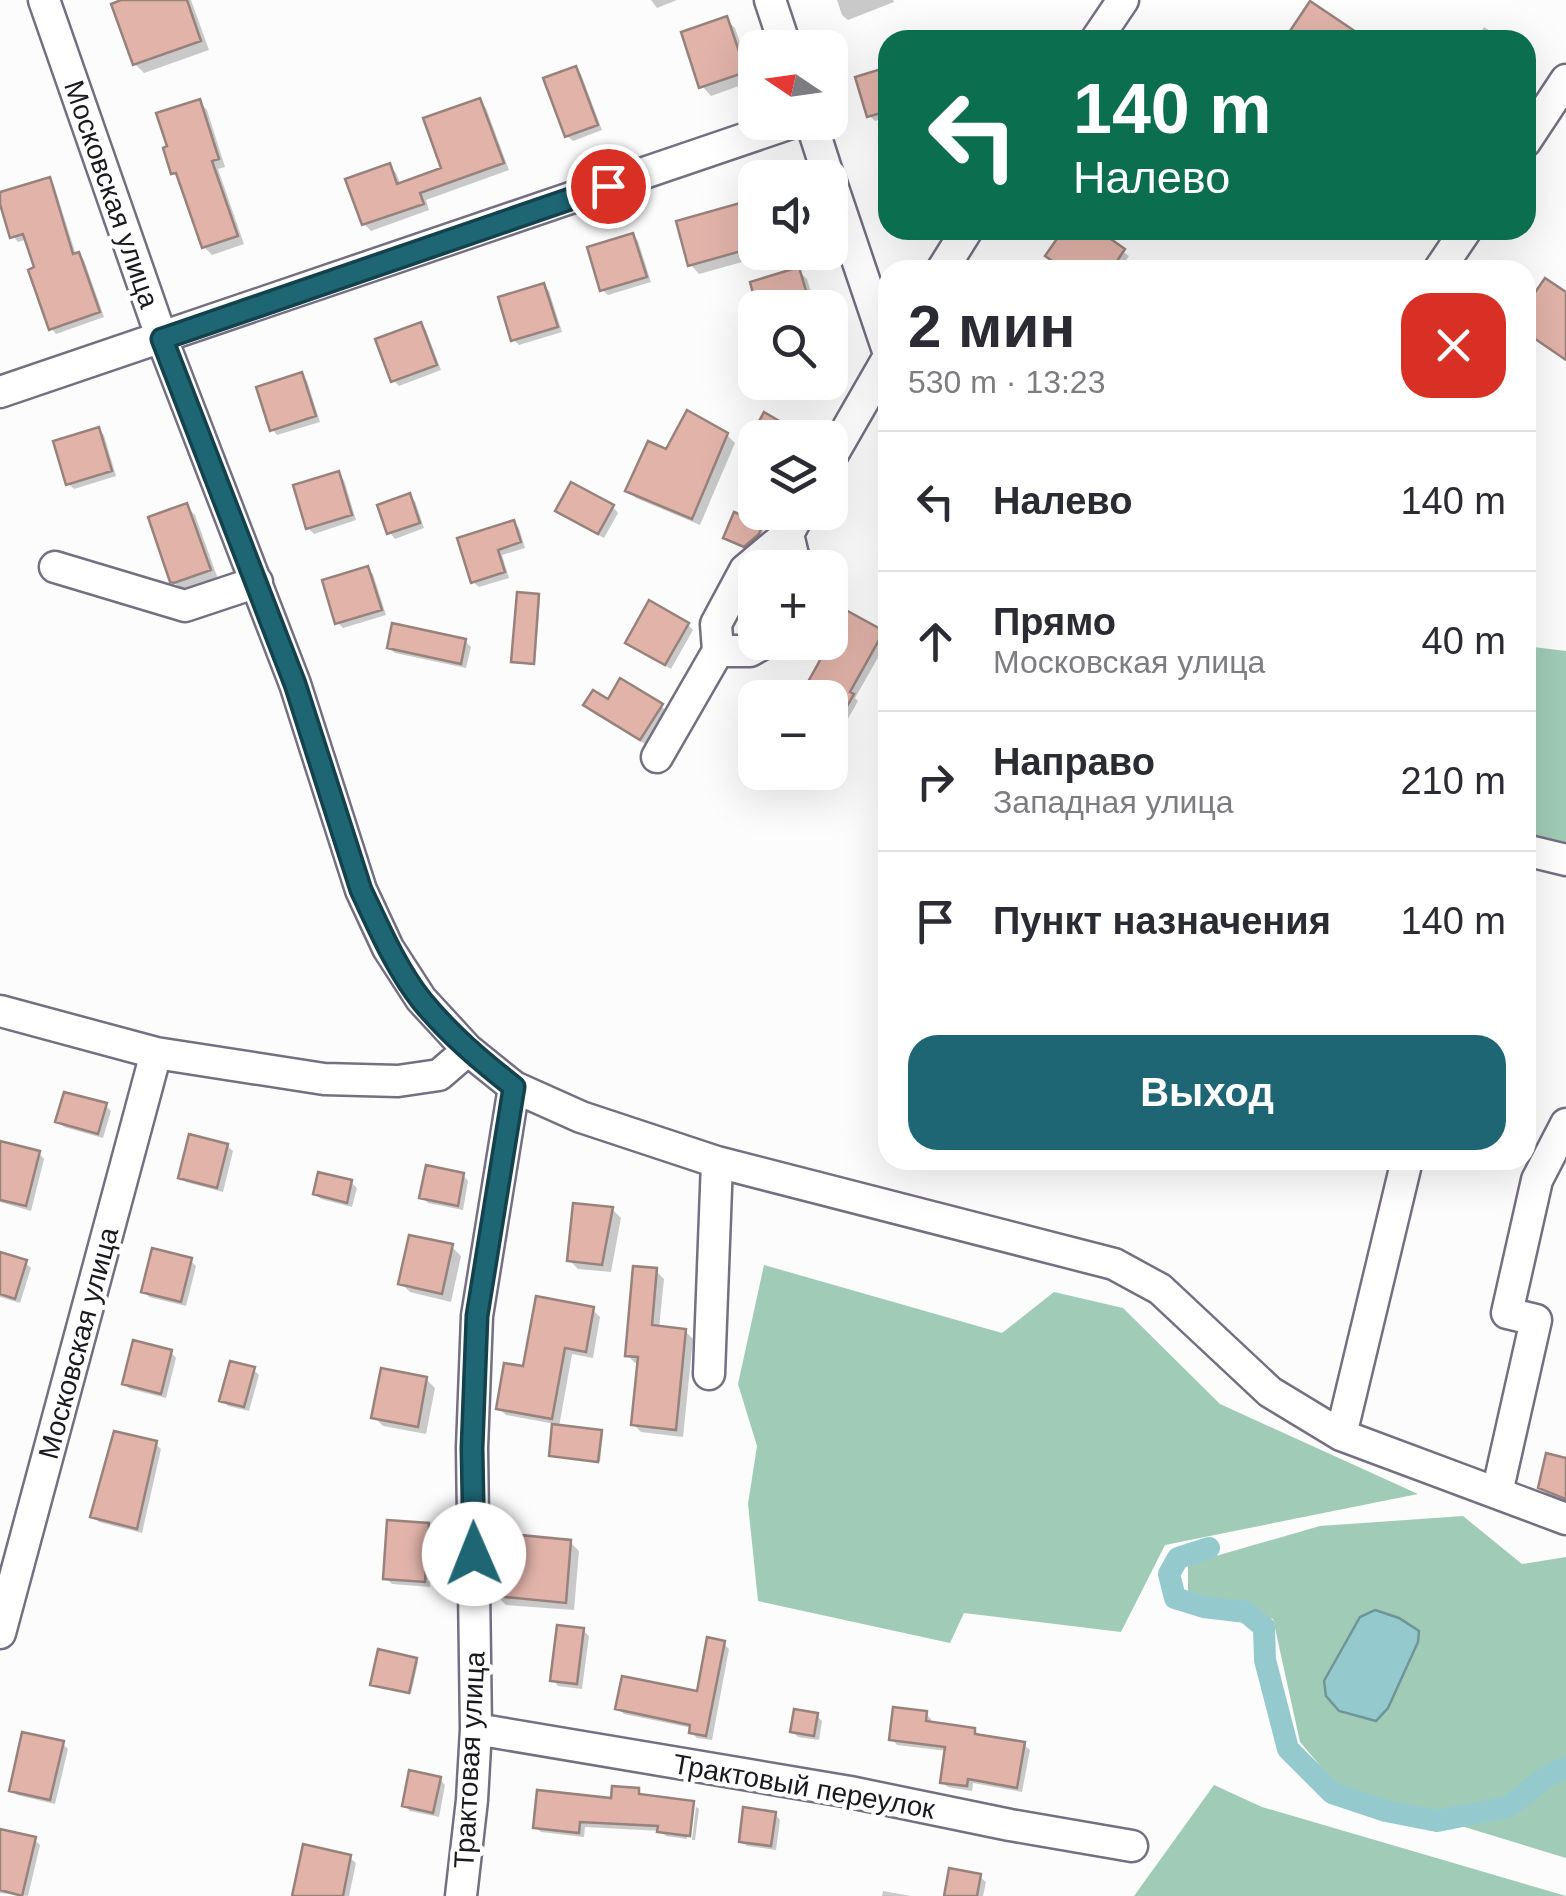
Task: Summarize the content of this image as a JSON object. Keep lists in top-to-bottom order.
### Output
{
  "streets": {
    "street": ["Московская улица", "Трактовая улица", "Трактовый переулок"]
  },
  "crossings": [
    ["Московская улица", "Трактовая улица"],
    ["Трактовая улица", "Трактовый переулок"]
  ],
  "north": "left",
  "page": {
    "map_buttons": ["+", "−"],
    "turn": ["140 m", "Налево"],
    "heading": ["2 мин", "530 m · 13:23"],
    "list": [
      {
        "name": "Налево",
        "value": "140 m"
      },
      {
        "name": "Прямо",
        "note": "Московская улица",
        "value": "40 m"
      },
      {
        "name": "Направо",
        "note": "Западная улица",
        "value": "210 m"
      },
      {
        "name": "Пункт назначения",
        "value": "140 m"
      }
    ],
    "buttons": "Выход"
  }
}
